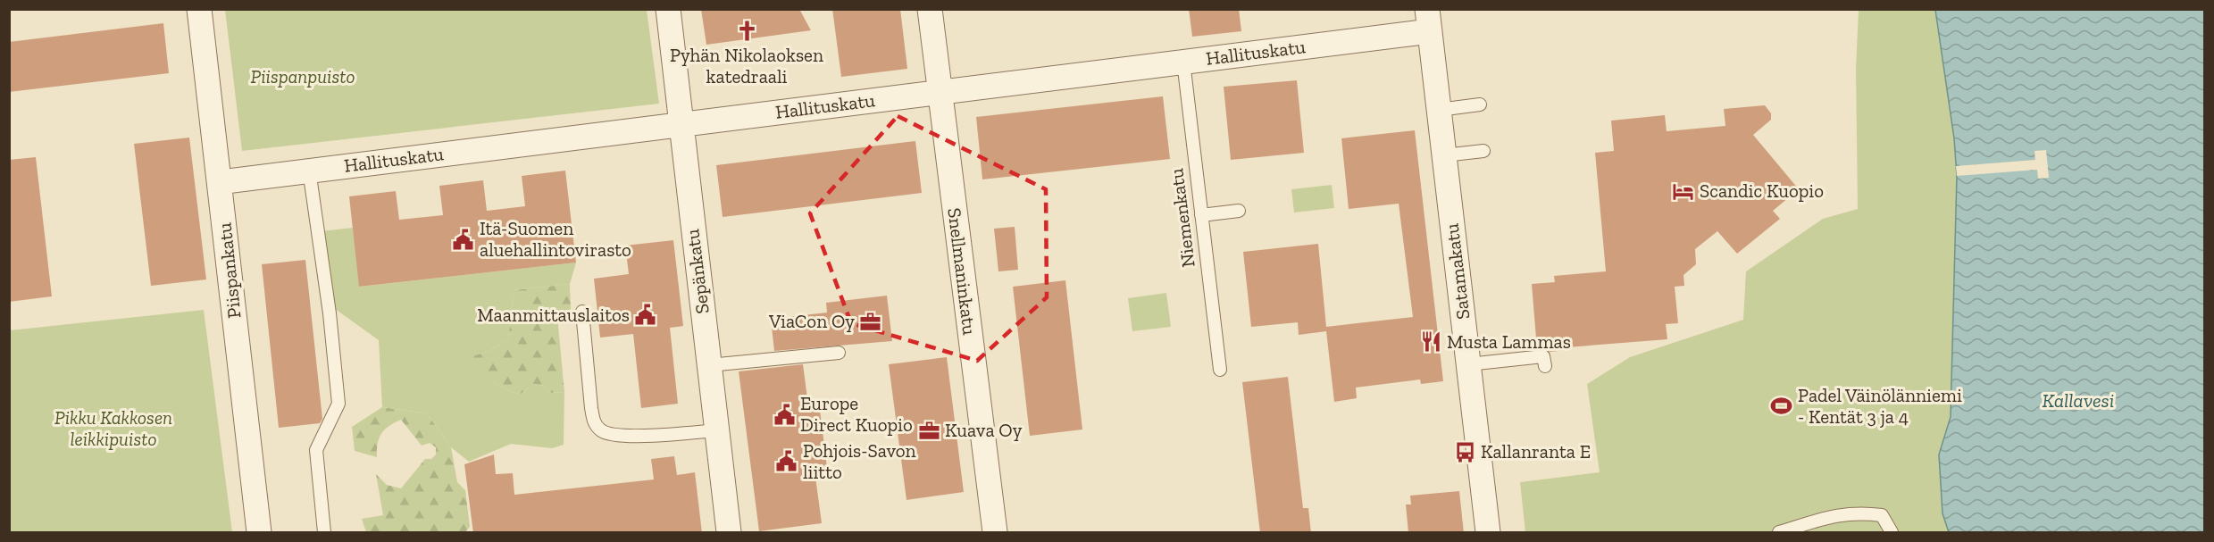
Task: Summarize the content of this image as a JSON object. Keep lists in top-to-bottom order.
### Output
{
  "streets": {
    "street": [
      "Hallituskatu",
      "Piispankatu",
      "Sepänkatu",
      "Snellmaninkatu",
      "Satamakatu"
    ],
    "lane": ["Niemenkatu"]
  },
  "crossings": [
    ["Hallituskatu", "Niemenkatu"],
    ["Hallituskatu", "Piispankatu"],
    ["Hallituskatu", "Sepänkatu"],
    ["Hallituskatu", "Snellmaninkatu"],
    ["Hallituskatu", "Satamakatu"]
  ],
  "water": ["Kallavesi"],
  "parks": ["Piispanpuisto", "Pikku Kakkosen leikkipuisto"],
  "places": {
    "church": ["Pyhän Nikolaoksen katedraali"],
    "hotel": ["Scandic Kuopio"],
    "public building": [
      "Itä-Suomen aluehallintovirasto",
      "Maanmittauslaitos",
      "Europe Direct Kuopio",
      "Pohjois-Savon liitto"
    ],
    "office": ["ViaCon Oy", "Kuava Oy"],
    "restaurant": ["Musta Lammas"],
    "sports": ["Padel Väinölänniemi - Kentät 3 ja 4"],
    "bus stop": ["Kallanranta E"]
  }
}
